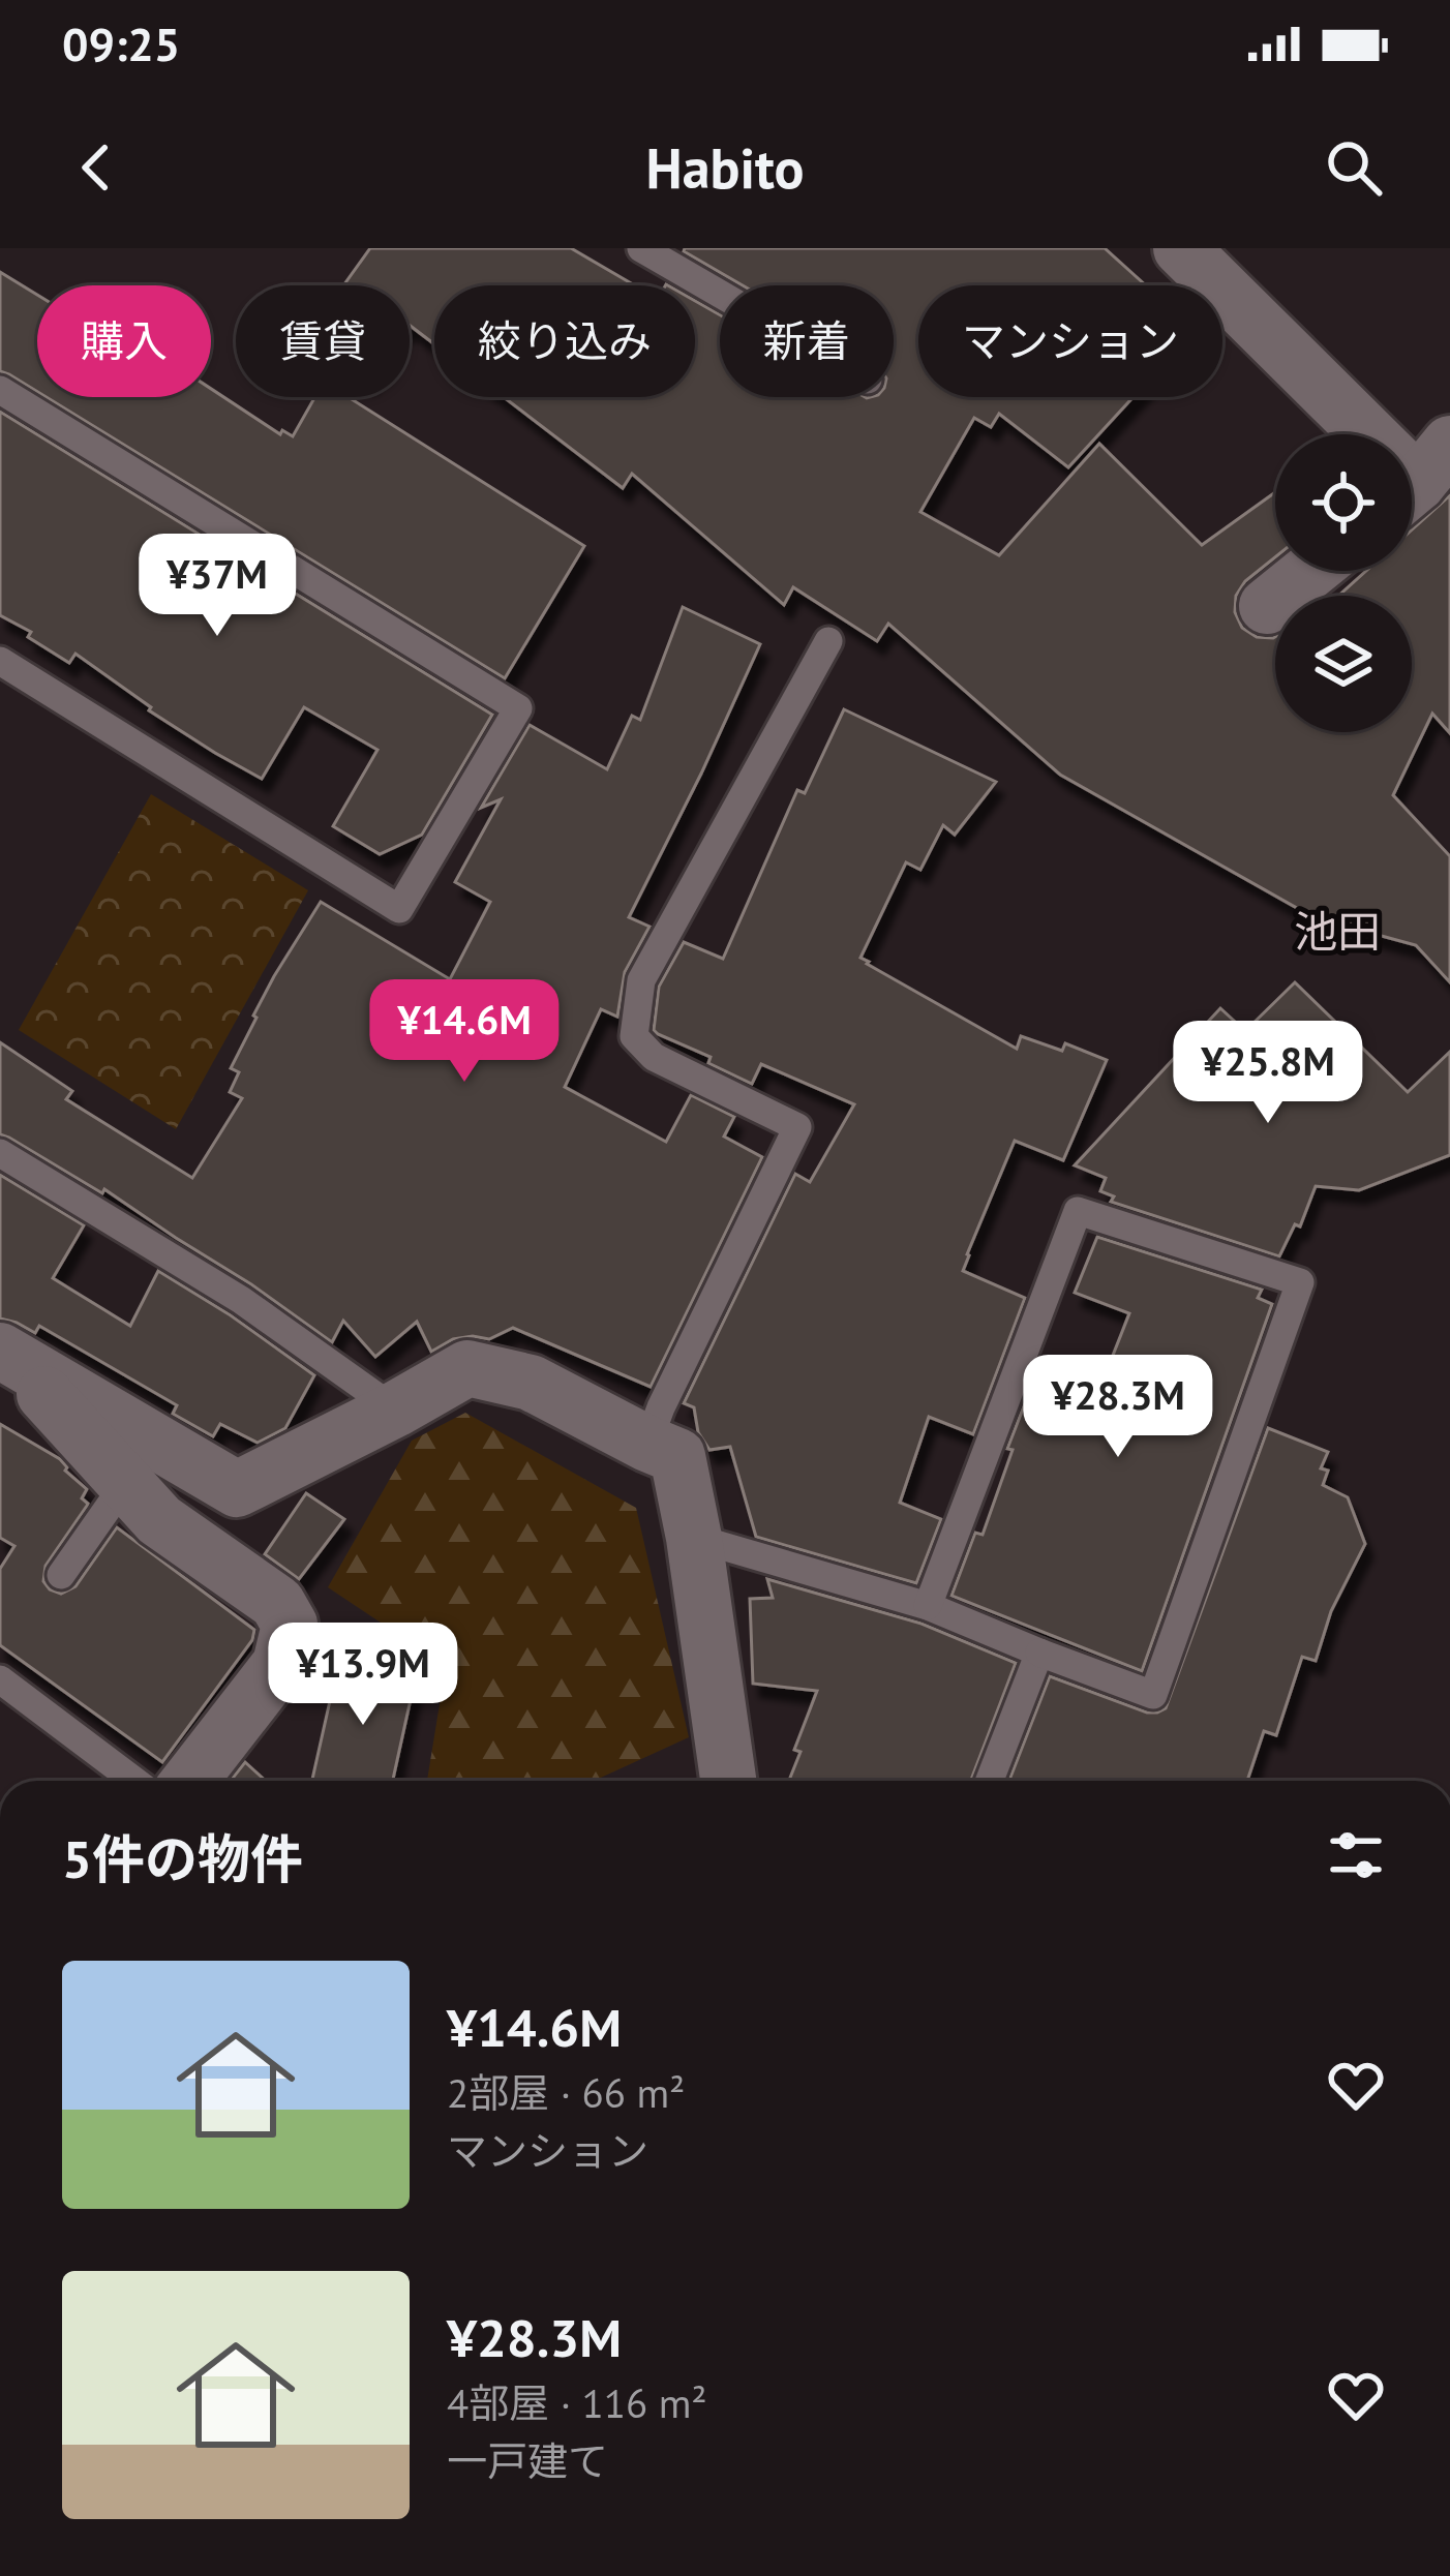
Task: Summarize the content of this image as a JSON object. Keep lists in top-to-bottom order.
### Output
{
  "districts": ["池田"],
  "page": {
    "status": "09:25",
    "header": "Habito",
    "chip": [
      "購入",
      "賃貸",
      "絞り込み",
      "新着",
      "マンション"
    ],
    "price": [
      "¥37M",
      "¥14.6M",
      "¥25.8M",
      "¥28.3M",
      "¥13.9M"
    ],
    "heading": "5件の物件",
    "list": [
      {
        "name": "¥14.6M",
        "note": "2部屋 · 66 m² · マンション"
      },
      {
        "name": "¥28.3M",
        "note": "4部屋 · 116 m² · 一戸建て"
      }
    ]
  }
}
